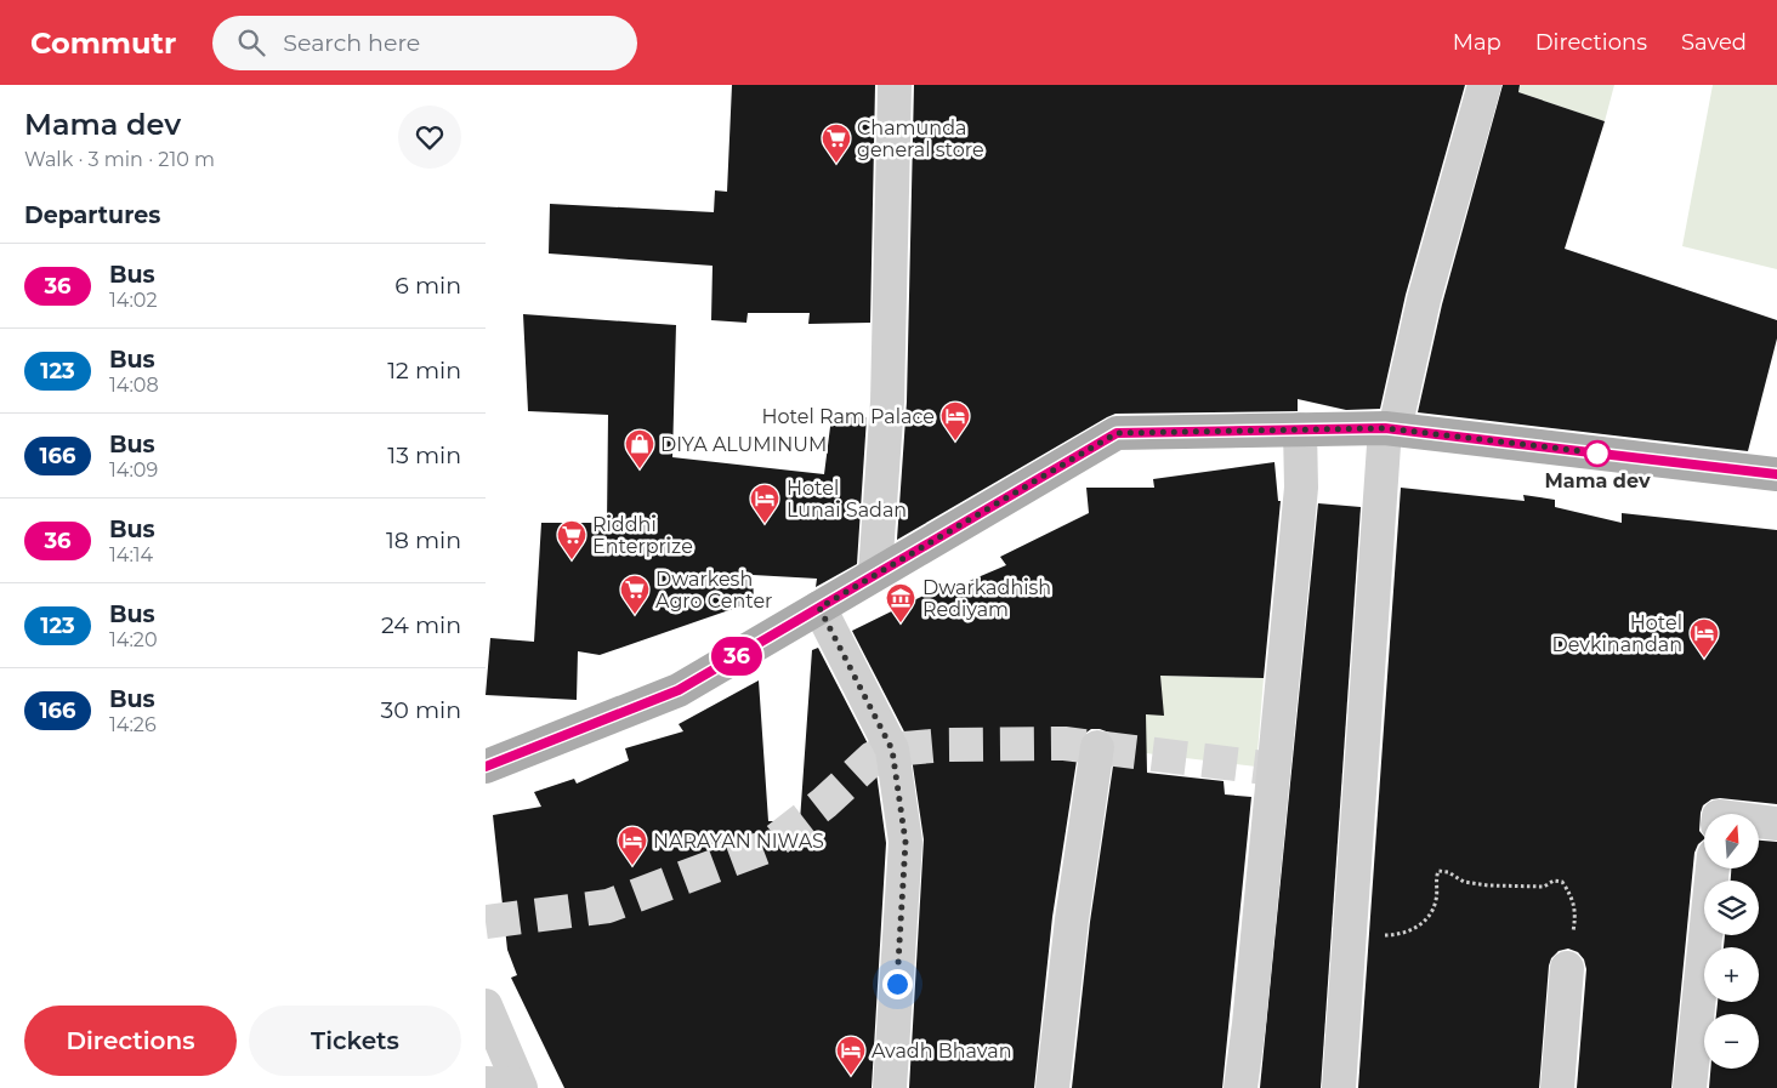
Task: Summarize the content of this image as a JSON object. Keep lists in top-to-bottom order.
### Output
{
  "places": {
    "supermarket": ["Chamunda general store", "Riddhi Enterprize", "Dwarkesh Agro Center"],
    "hotel": [
      "Hotel Ram Palace",
      "Hotel Lunai Sadan",
      "Hotel Devkinandan",
      "NARAYAN NIWAS",
      "Avadh Bhavan"
    ],
    "other": ["Mama dev"],
    "shop": ["DIYA ALUMINUM"],
    "museum": ["Dwarkadhish Rediyam"]
  },
  "lines": ["bus line 36"],
  "north": "top",
  "page": {
    "header": "Commutr",
    "search": "Search here",
    "nav": ["Map", "Directions", "Saved"],
    "heading": [
      ["Mama dev", "Walk · 3 min · 210 m"],
      "Departures"
    ],
    "on_map": "36",
    "list": [
      {
        "mark": "36",
        "name": "Bus",
        "note": "14:02",
        "value": "6 min"
      },
      {
        "mark": "123",
        "name": "Bus",
        "note": "14:08",
        "value": "12 min"
      },
      {
        "mark": "166",
        "name": "Bus",
        "note": "14:09",
        "value": "13 min"
      },
      {
        "mark": "36",
        "name": "Bus",
        "note": "14:14",
        "value": "18 min"
      },
      {
        "mark": "123",
        "name": "Bus",
        "note": "14:20",
        "value": "24 min"
      },
      {
        "mark": "166",
        "name": "Bus",
        "note": "14:26",
        "value": "30 min"
      }
    ],
    "map_buttons": ["+", "−"],
    "buttons": ["Directions", "Tickets"]
  }
}
